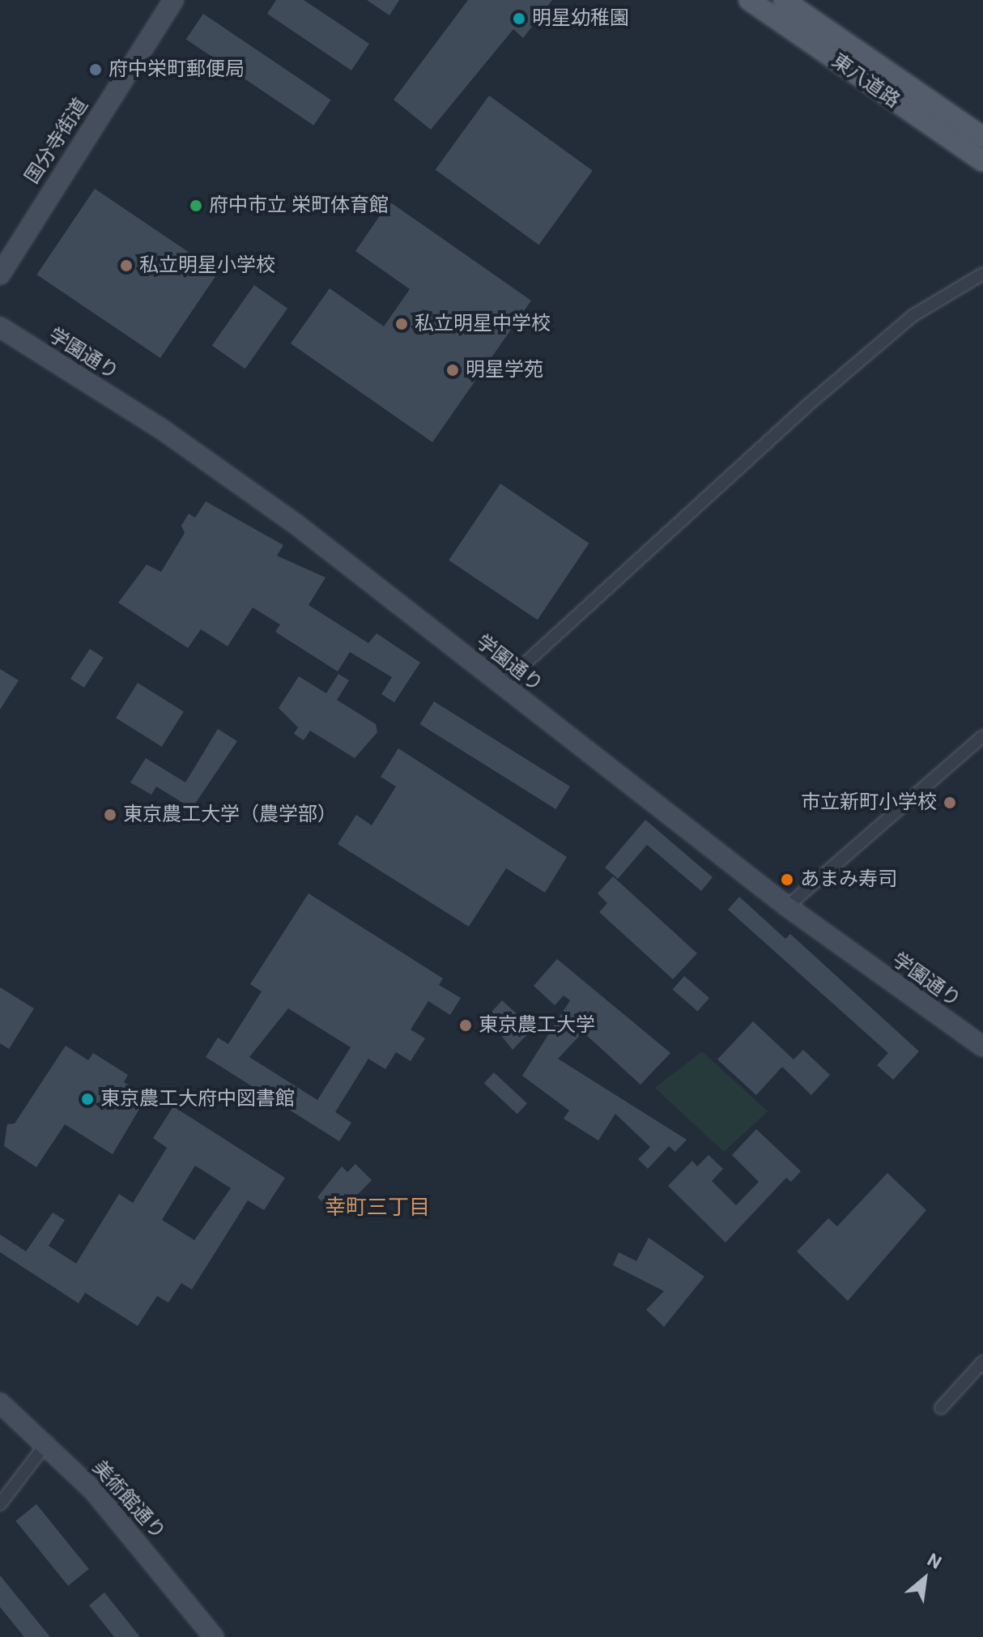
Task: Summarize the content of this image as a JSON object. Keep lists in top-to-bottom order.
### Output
{
  "streets": {
    "main road": ["東八道路"],
    "street": ["国分寺街道", "学園通り", "美術館通り"]
  },
  "districts": ["幸町三丁目"],
  "places": [
    "明星幼稚園",
    "府中栄町郵便局",
    "府中市立 栄町体育館",
    "私立明星小学校",
    "私立明星中学校",
    "明星学苑",
    "市立新町小学校",
    "東京農工大学（農学部）",
    "あまみ寿司",
    "東京農工大学",
    "東京農工大府中図書館"
  ],
  "north": "top right"
}
